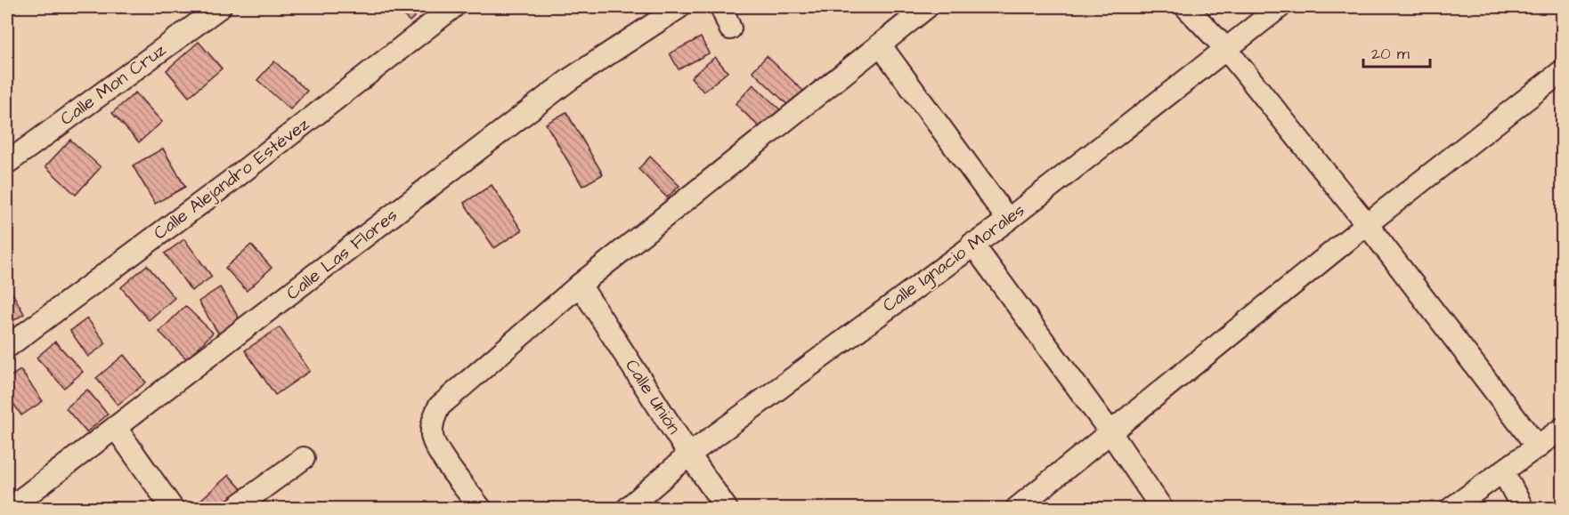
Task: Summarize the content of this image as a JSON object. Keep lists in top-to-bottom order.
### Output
{
  "streets": {
    "street": [
      "Calle Mon Cruz",
      "Calle Alejandro Estévez",
      "Calle Las Flores",
      "Calle Ignacio Morales",
      "Calle Unión"
    ]
  },
  "crossings": [
    ["Calle Ignacio Morales", "Calle Unión"]
  ],
  "scale_bar": "20 m"
}
